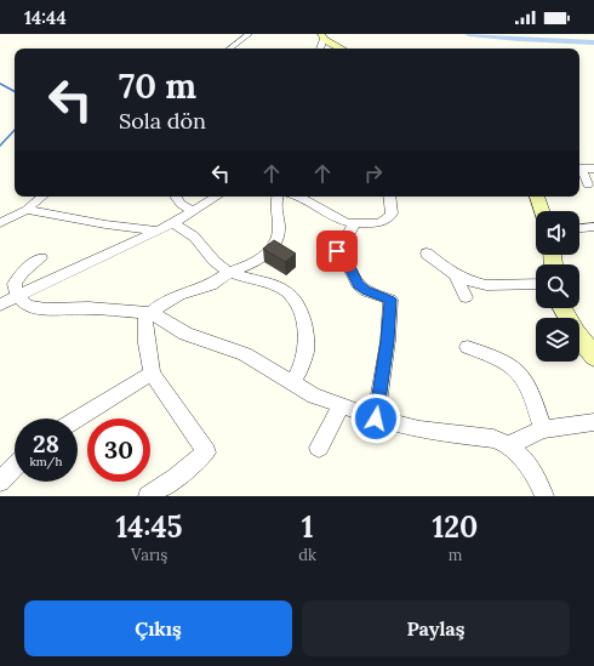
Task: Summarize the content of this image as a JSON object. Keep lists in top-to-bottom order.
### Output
{
  "page": {
    "status": "14:44",
    "turn": ["70 m", "Sola dön"],
    "speed": "28 km/h",
    "limit": "30",
    "eta": [
      "14:45",
      "Varış",
      "1",
      "dk",
      "120",
      "m"
    ],
    "buttons": ["Çıkış", "Paylaş"]
  }
}
